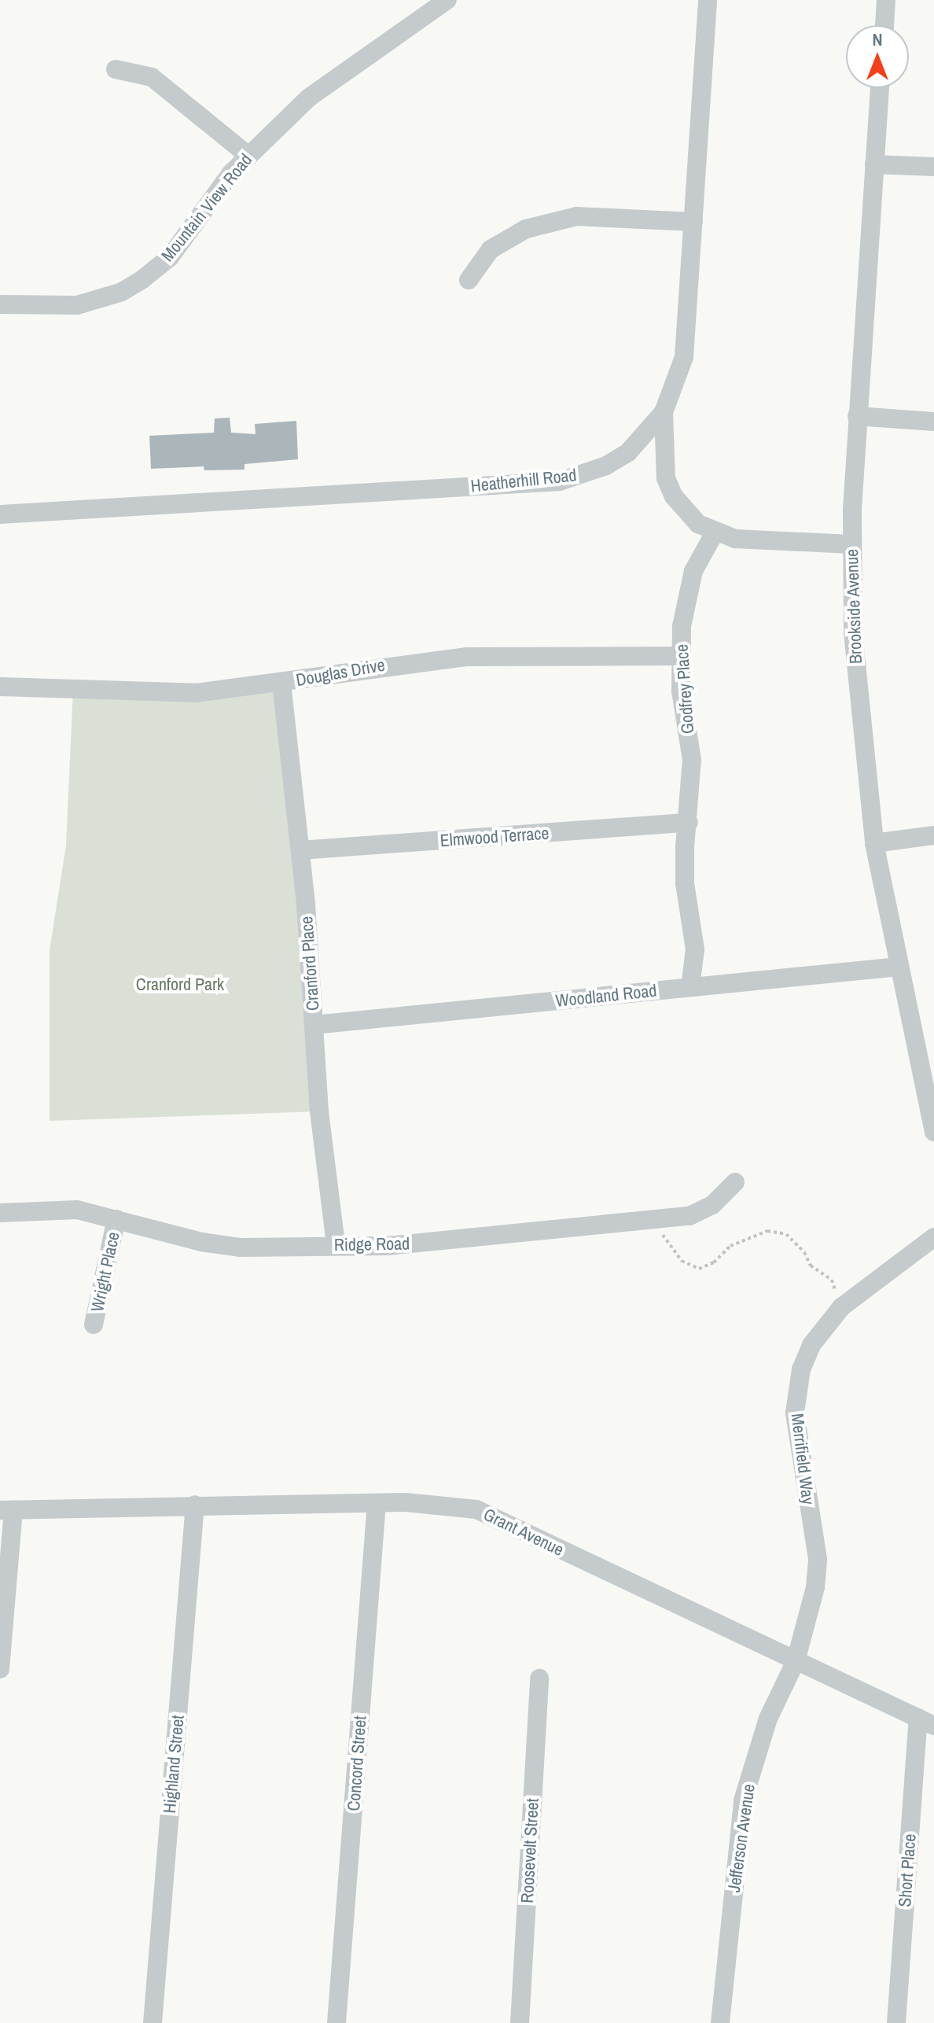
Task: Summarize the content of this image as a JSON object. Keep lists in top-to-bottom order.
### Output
{
  "streets": {
    "street": [
      "Mountain View Road",
      "Heatherhill Road",
      "Brookside Avenue",
      "Douglas Drive",
      "Godfrey Place",
      "Elmwood Terrace",
      "Cranford Place",
      "Woodland Road",
      "Ridge Road",
      "Wright Place",
      "Merrifield Way",
      "Grant Avenue",
      "Concord Street",
      "Highland Street",
      "Jefferson Avenue",
      "Roosevelt Street",
      "Short Place"
    ]
  },
  "crossings": [
    ["Brookside Avenue", "Woodland Road"],
    ["Douglas Drive", "Godfrey Place"],
    ["Douglas Drive", "Cranford Place"],
    ["Godfrey Place", "Elmwood Terrace"],
    ["Godfrey Place", "Woodland Road"],
    ["Elmwood Terrace", "Cranford Place"],
    ["Cranford Place", "Woodland Road"],
    ["Cranford Place", "Ridge Road"],
    ["Ridge Road", "Wright Place"],
    ["Merrifield Way", "Grant Avenue"],
    ["Merrifield Way", "Jefferson Avenue"],
    ["Grant Avenue", "Concord Street"],
    ["Grant Avenue", "Highland Street"],
    ["Grant Avenue", "Jefferson Avenue"],
    ["Grant Avenue", "Short Place"]
  ],
  "parks": ["Cranford Park"],
  "north": "top"
}
